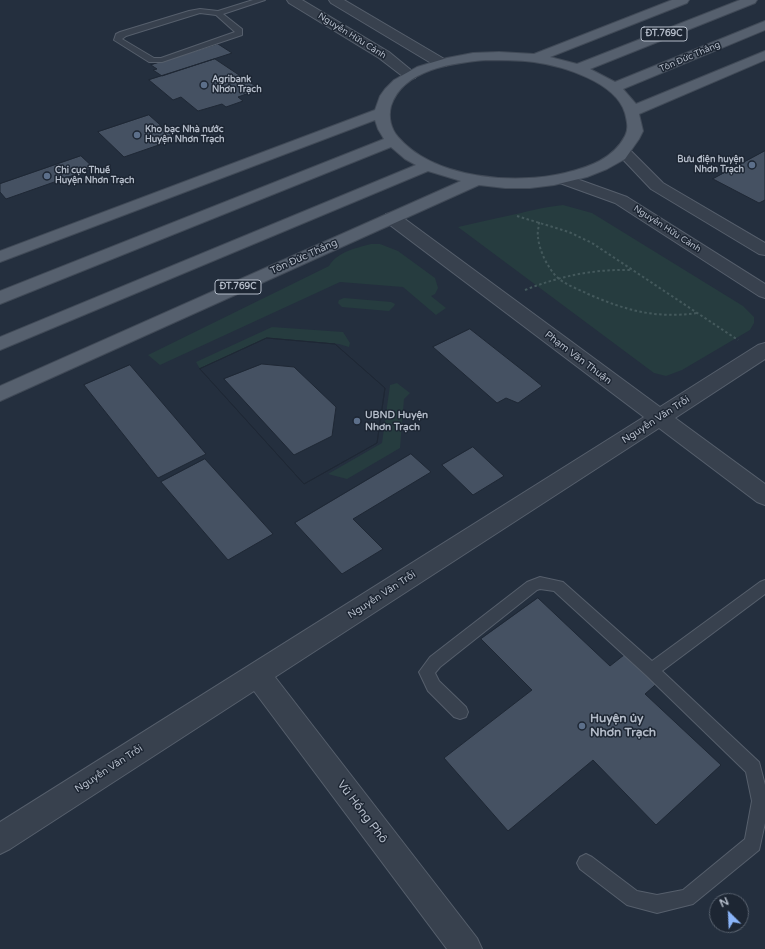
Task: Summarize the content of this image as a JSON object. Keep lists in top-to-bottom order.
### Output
{
  "streets": {
    "main road": ["ĐT.769C", "Tôn Đức Thắng"],
    "street": [
      "Nguyễn Hữu Cảnh",
      "Phạm Văn Thuận",
      "Nguyễn Văn Trỗi",
      "Vũ Hồng Phô"
    ]
  },
  "crossings": [
    ["Tôn Đức Thắng", "Phạm Văn Thuận"],
    ["Phạm Văn Thuận", "Nguyễn Văn Trỗi"],
    ["Nguyễn Văn Trỗi", "Vũ Hồng Phô"]
  ],
  "places": [
    "Agribank Nhơn Trạch",
    "Kho bạc Nhà nước Huyện Nhơn Trạch",
    "Bưu điện huyện Nhơn Trạch",
    "Chi cục Thuế Huyện Nhơn Trạch",
    "UBND Huyện Nhơn Trạch",
    "Huyện ủy Nhơn Trạch"
  ],
  "north": "top left"
}
